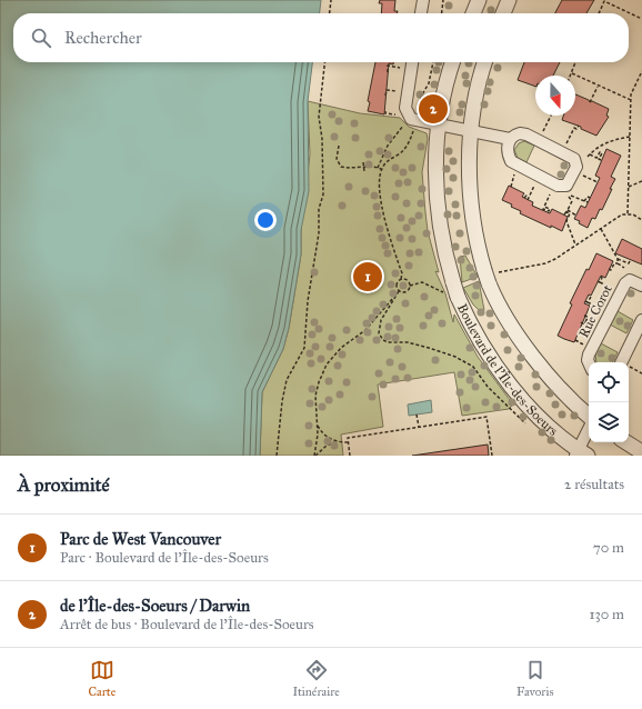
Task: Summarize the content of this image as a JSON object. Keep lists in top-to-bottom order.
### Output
{
  "streets": {
    "street": ["Rue Corot", "Boulevard de l'Île-des-Soeurs"]
  },
  "north": "bottom",
  "page": {
    "search": "Rechercher",
    "pins": ["2", "1"],
    "heading": ["À proximité", "2 résultats"],
    "list": [
      {
        "mark": "1",
        "name": "Parc de West Vancouver",
        "note": "Parc · Boulevard de l'Île-des-Soeurs",
        "value": "70 m"
      },
      {
        "mark": "2",
        "name": "de l'Île-des-Soeurs / Darwin",
        "note": "Arrêt de bus · Boulevard de l'Île-des-Soeurs",
        "value": "130 m"
      }
    ],
    "nav": ["Carte", "Itinéraire", "Favoris"]
  }
}
